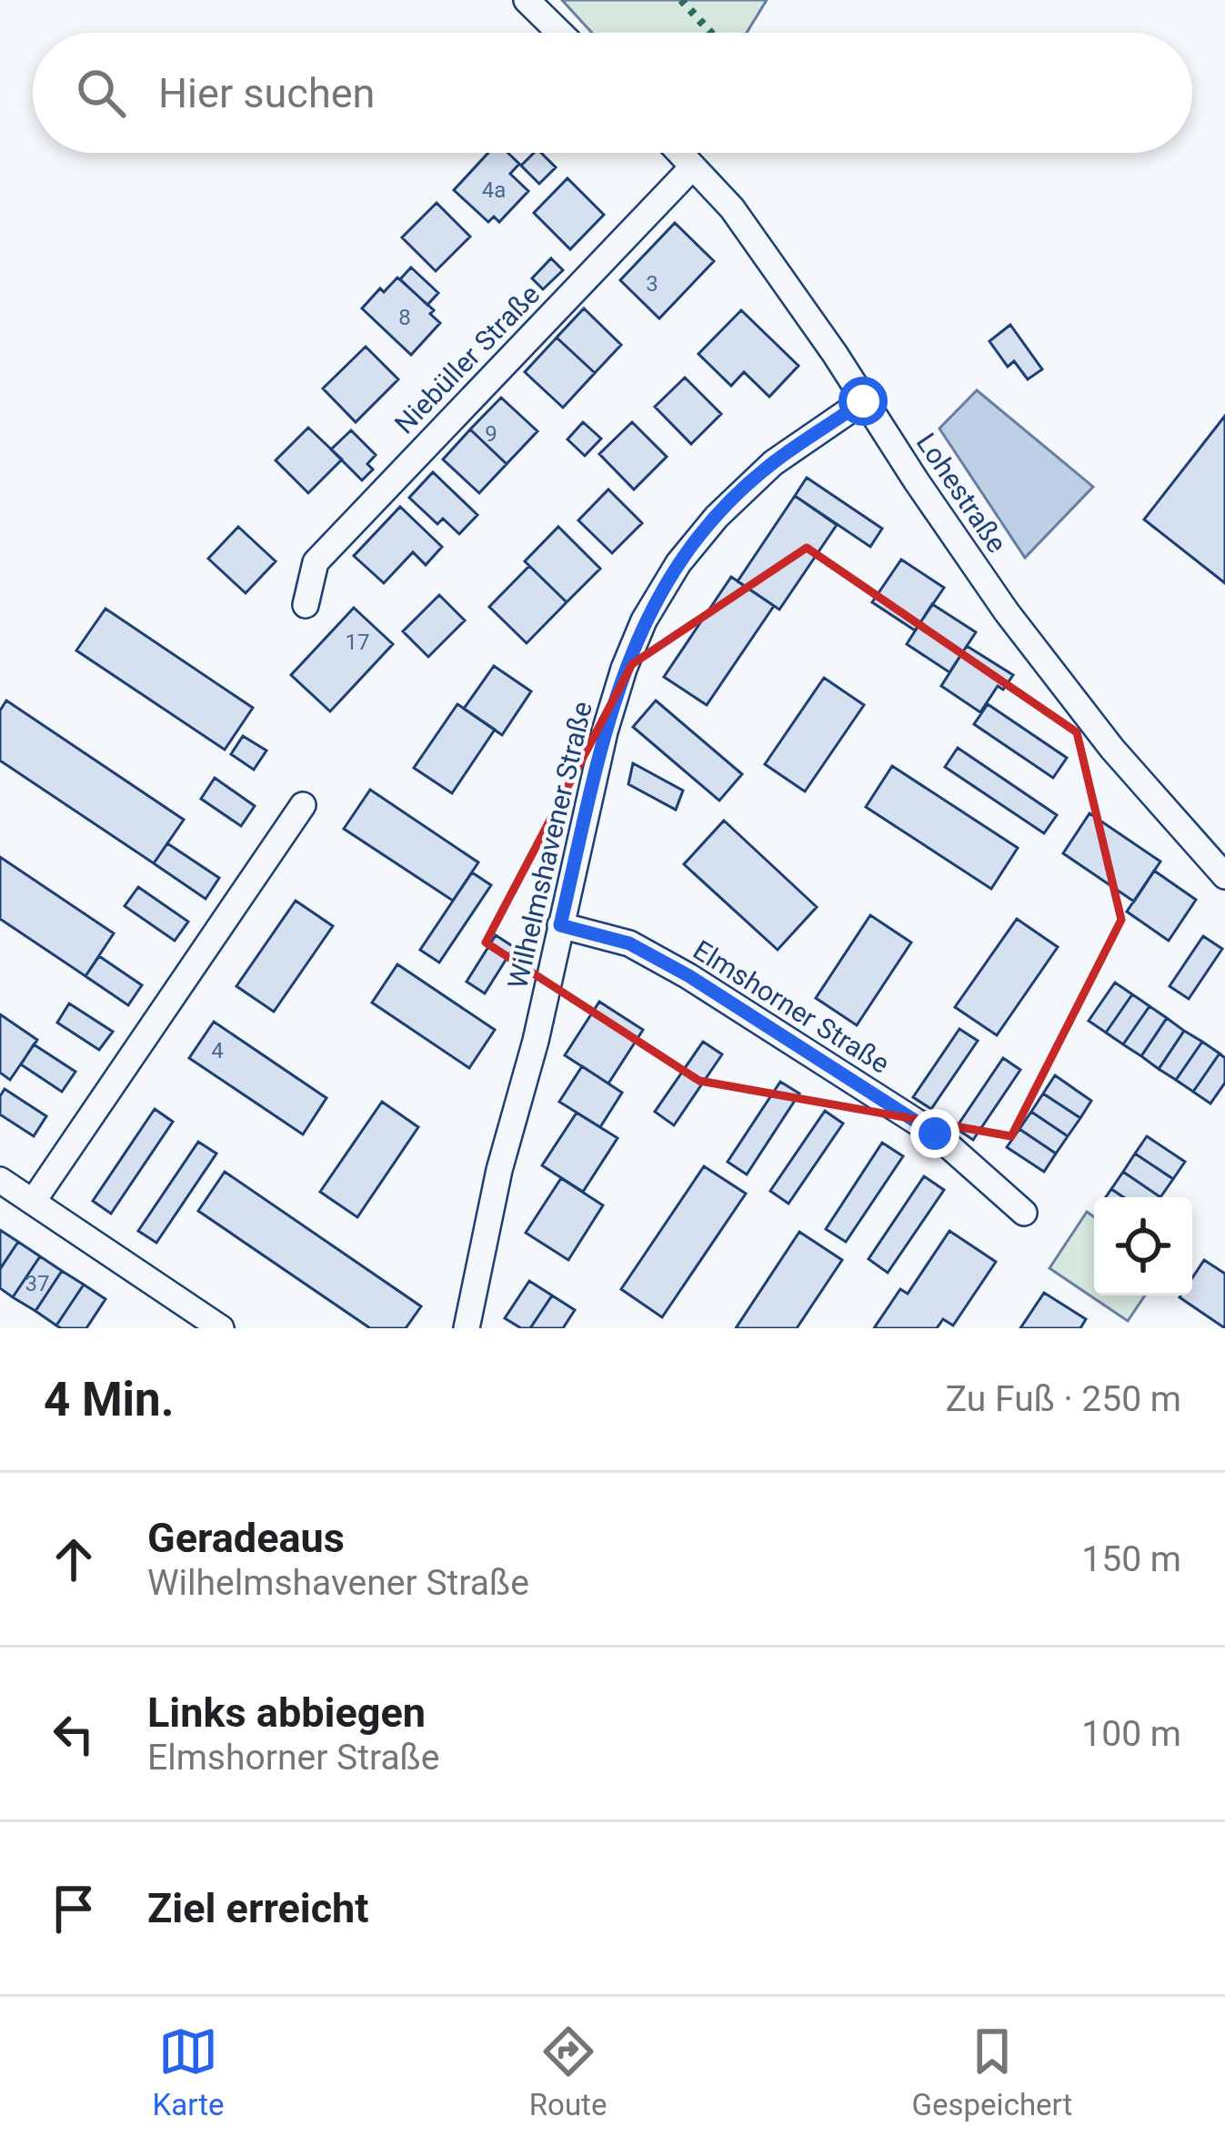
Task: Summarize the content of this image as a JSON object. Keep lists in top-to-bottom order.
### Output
{
  "streets": {
    "street": [
      "Niebüller Straße",
      "Lohestraße",
      "Wilhelmshavener Straße",
      "Elmshorner Straße"
    ]
  },
  "crossings": [
    ["Niebüller Straße", "Lohestraße"],
    ["Lohestraße", "Wilhelmshavener Straße"],
    ["Wilhelmshavener Straße", "Elmshorner Straße"]
  ],
  "house_numbers": [
    "4a",
    "3",
    "8",
    "9",
    "17",
    "4",
    "37"
  ],
  "page": {
    "search": "Hier suchen",
    "heading": ["4 Min.", "Zu Fuß · 250 m"],
    "list": [
      ["Geradeaus", "Wilhelmshavener Straße", "150 m"],
      ["Links abbiegen", "Elmshorner Straße", "100 m"],
      "Ziel erreicht"
    ],
    "nav": ["Karte", "Route", "Gespeichert"]
  }
}
